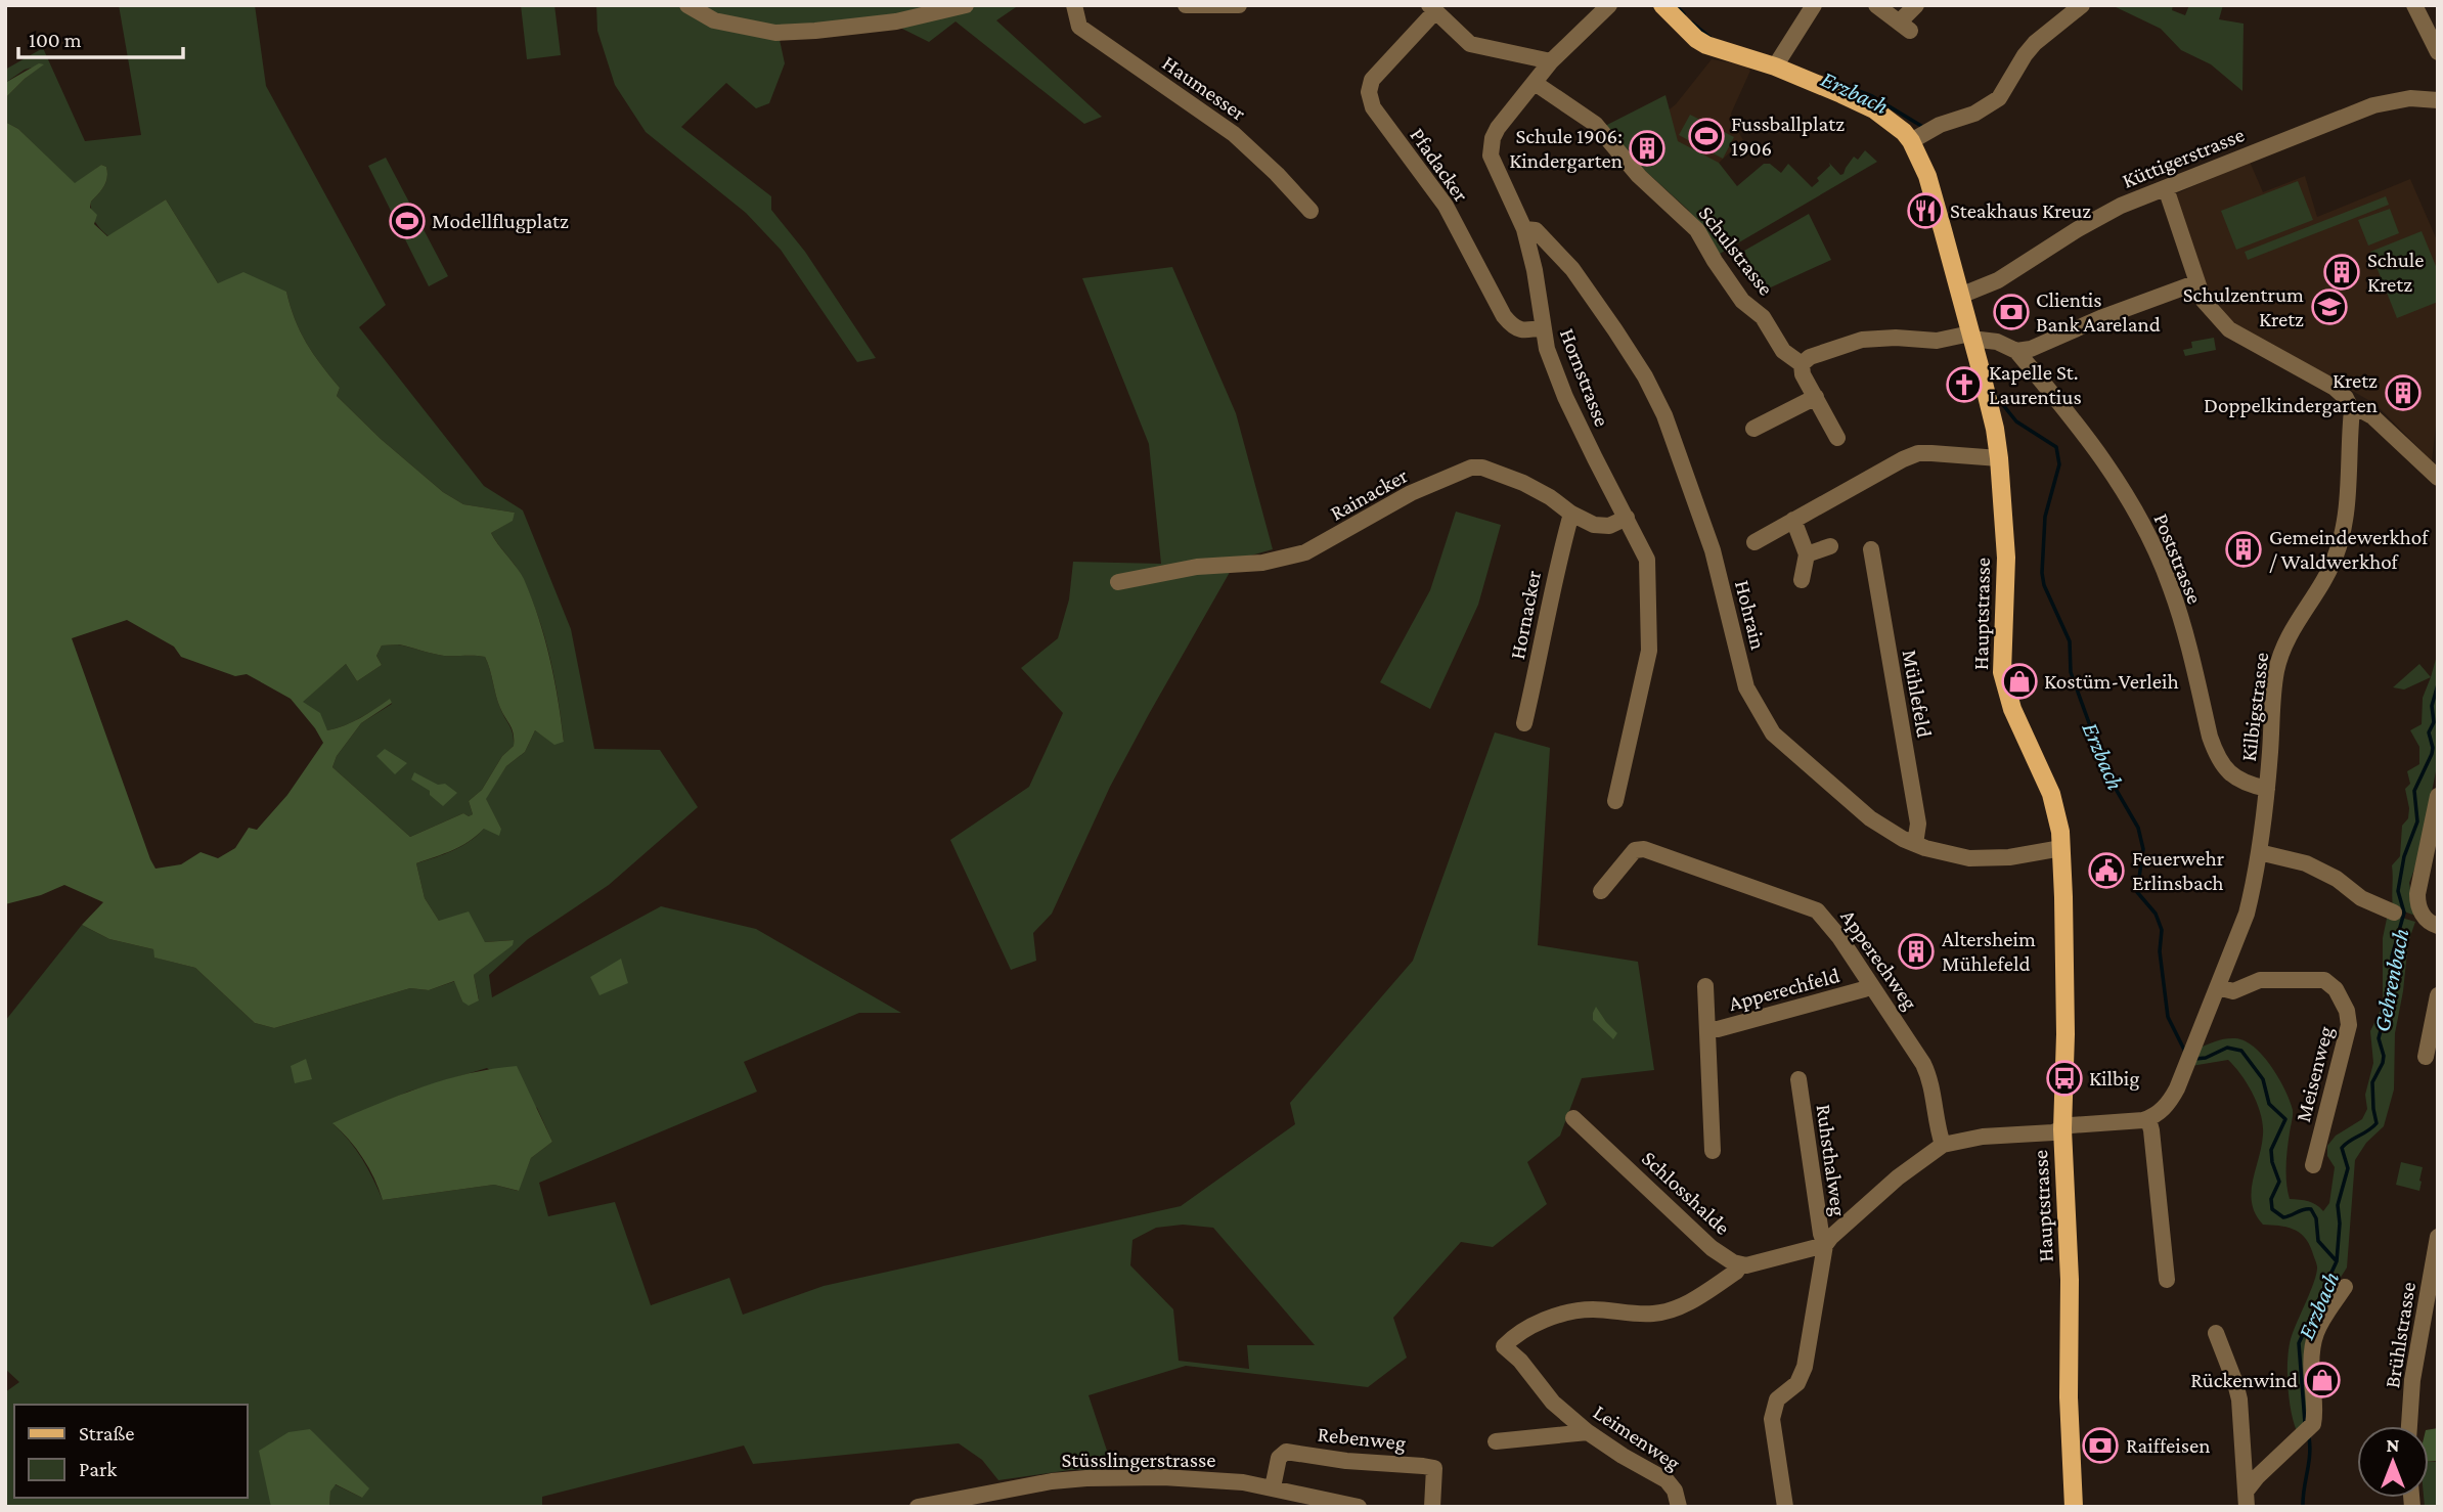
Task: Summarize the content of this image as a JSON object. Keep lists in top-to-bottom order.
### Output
{
  "streets": {
    "main road": ["Hauptstrasse"],
    "street": [
      "Haumesser",
      "Küttigerstrasse",
      "Pfadacker",
      "Schulstrasse",
      "Hornstrasse",
      "Rainacker",
      "Poststrasse",
      "Hornacker",
      "Hohrain",
      "Mühlefeld",
      "Kilbigstrasse",
      "Apperechweg",
      "Apperechfeld",
      "Meisenweg",
      "Ruhsthalweg",
      "Schlosshalde",
      "Brühlstrasse",
      "Leimenweg",
      "Rebenweg",
      "Stüsslingerstrasse"
    ]
  },
  "crossings": [
    ["Küttigerstrasse", "Hauptstrasse"],
    ["Pfadacker", "Hornstrasse"],
    ["Schulstrasse", "Hornstrasse"],
    ["Hornstrasse", "Rainacker"],
    ["Hornstrasse", "Hohrain"],
    ["Rainacker", "Hornacker"],
    ["Poststrasse", "Kilbigstrasse"],
    ["Hauptstrasse", "Hohrain"],
    ["Hohrain", "Mühlefeld"],
    ["Kilbigstrasse", "Meisenweg"],
    ["Apperechweg", "Apperechfeld"],
    ["Schlosshalde", "Leimenweg"],
    ["Rebenweg", "Stüsslingerstrasse"]
  ],
  "water": ["Erzbach", "Gehrenbach"],
  "places": {
    "sports": ["Fussballplatz 1906", "Modellflugplatz"],
    "building": [
      "Schule 1906: Kindergarten",
      "Schule Kretz",
      "Kretz Doppelkindergarten",
      "Gemeindewerkhof / Waldwerkhof",
      "Altersheim Mühlefeld"
    ],
    "restaurant": ["Steakhaus Kreuz"],
    "school or university": ["Schulzentrum Kretz"],
    "bank": ["Clientis Bank Aareland", "Raiffeisen"],
    "church": ["Kapelle St. Laurentius"],
    "shop": ["Kostüm-Verleih", "Rückenwind"],
    "public building": ["Feuerwehr Erlinsbach"],
    "bus stop": ["Kilbig"]
  },
  "legend": ["Straße", "Park"],
  "scale_bar": "100 m",
  "north": "top"
}
